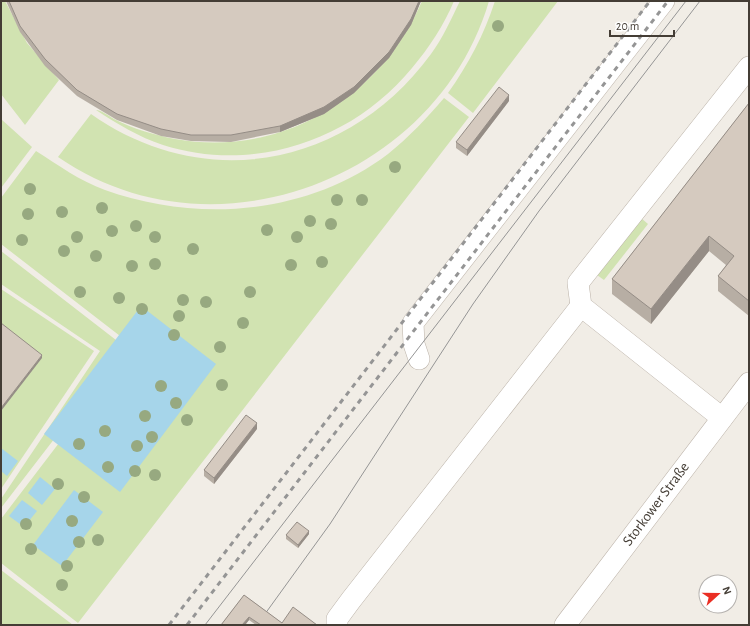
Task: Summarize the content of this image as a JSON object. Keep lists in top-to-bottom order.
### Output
{
  "streets": {
    "lane": ["Storkower Straße"]
  },
  "scale_bar": "20 m",
  "north": "right"
}
